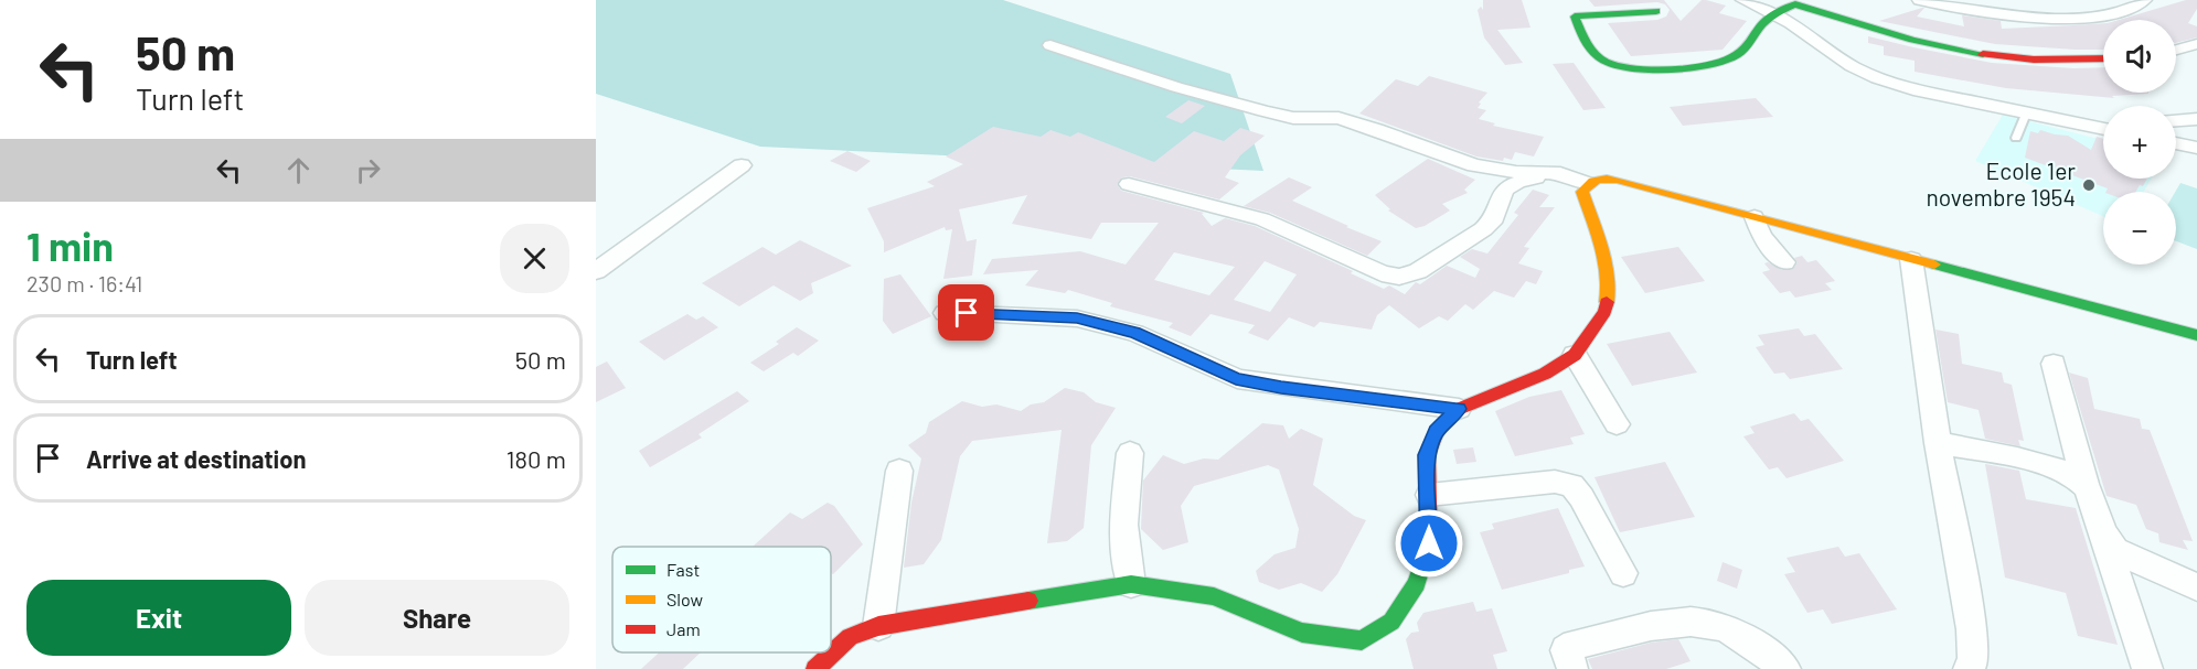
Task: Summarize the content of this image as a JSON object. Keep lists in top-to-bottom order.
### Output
{
  "places": ["Ecole 1er novembre 1954"],
  "legend": ["Fast", "Slow", "Jam"],
  "page": {
    "turn": ["50 m", "Turn left"],
    "map_buttons": ["+", "−"],
    "heading": ["1 min", "230 m · 16:41"],
    "list": [
      {
        "name": "Turn left",
        "value": "50 m"
      },
      {
        "name": "Arrive at destination",
        "value": "180 m"
      }
    ],
    "buttons": ["Exit", "Share"]
  }
}
